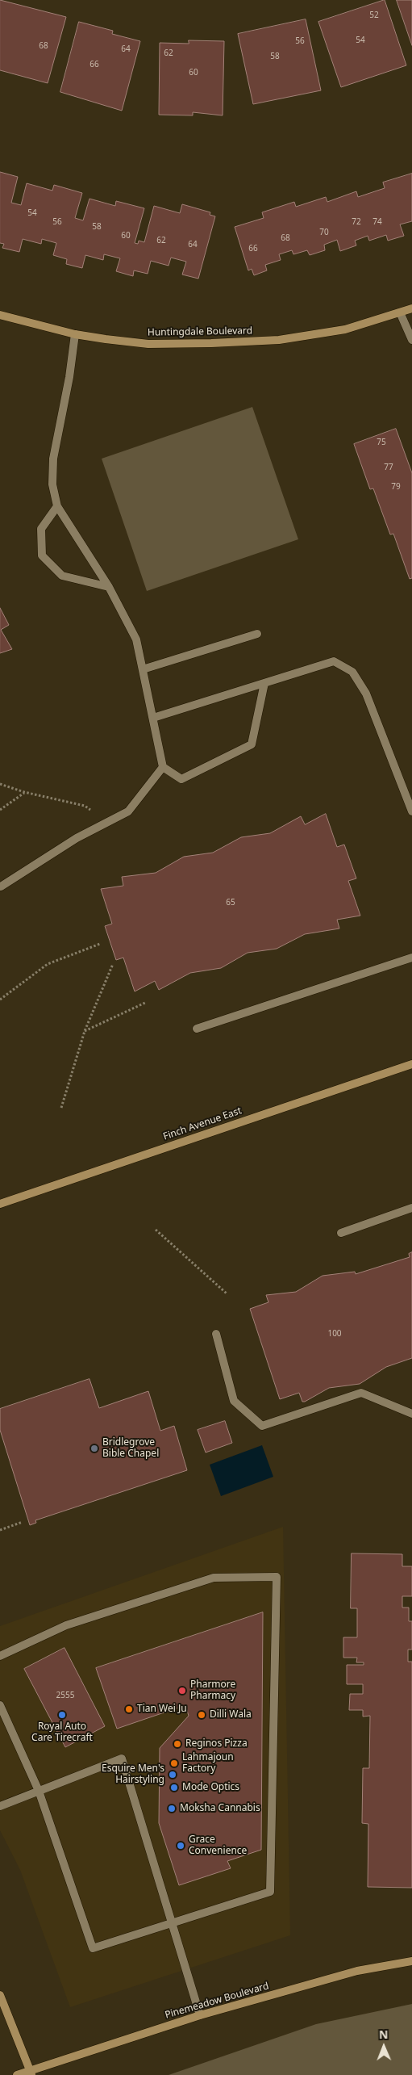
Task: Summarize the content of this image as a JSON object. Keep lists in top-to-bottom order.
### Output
{
  "streets": {
    "street": ["Huntingdale Boulevard", "Finch Avenue East", "Pinemeadow Boulevard"]
  },
  "places": [
    "Bridlegrove Bible Chapel",
    "Pharmore Pharmacy",
    "Tian Wei Ju",
    "Royal Auto Care Tirecraft",
    "Dilli Wala",
    "Reginos Pizza",
    "Lahmajoun Factory",
    "Esquire Men's Hairstyling",
    "Mode Optics",
    "Moksha Cannabis",
    "Grace Convenience"
  ],
  "house_numbers": [
    "52",
    "54",
    "56",
    "68",
    "64",
    "62",
    "58",
    "66",
    "60",
    "54",
    "56",
    "72",
    "74",
    "58",
    "70",
    "60",
    "68",
    "62",
    "64",
    "66",
    "75",
    "77",
    "79",
    "65",
    "100",
    "2555"
  ],
  "north": "top"
}
